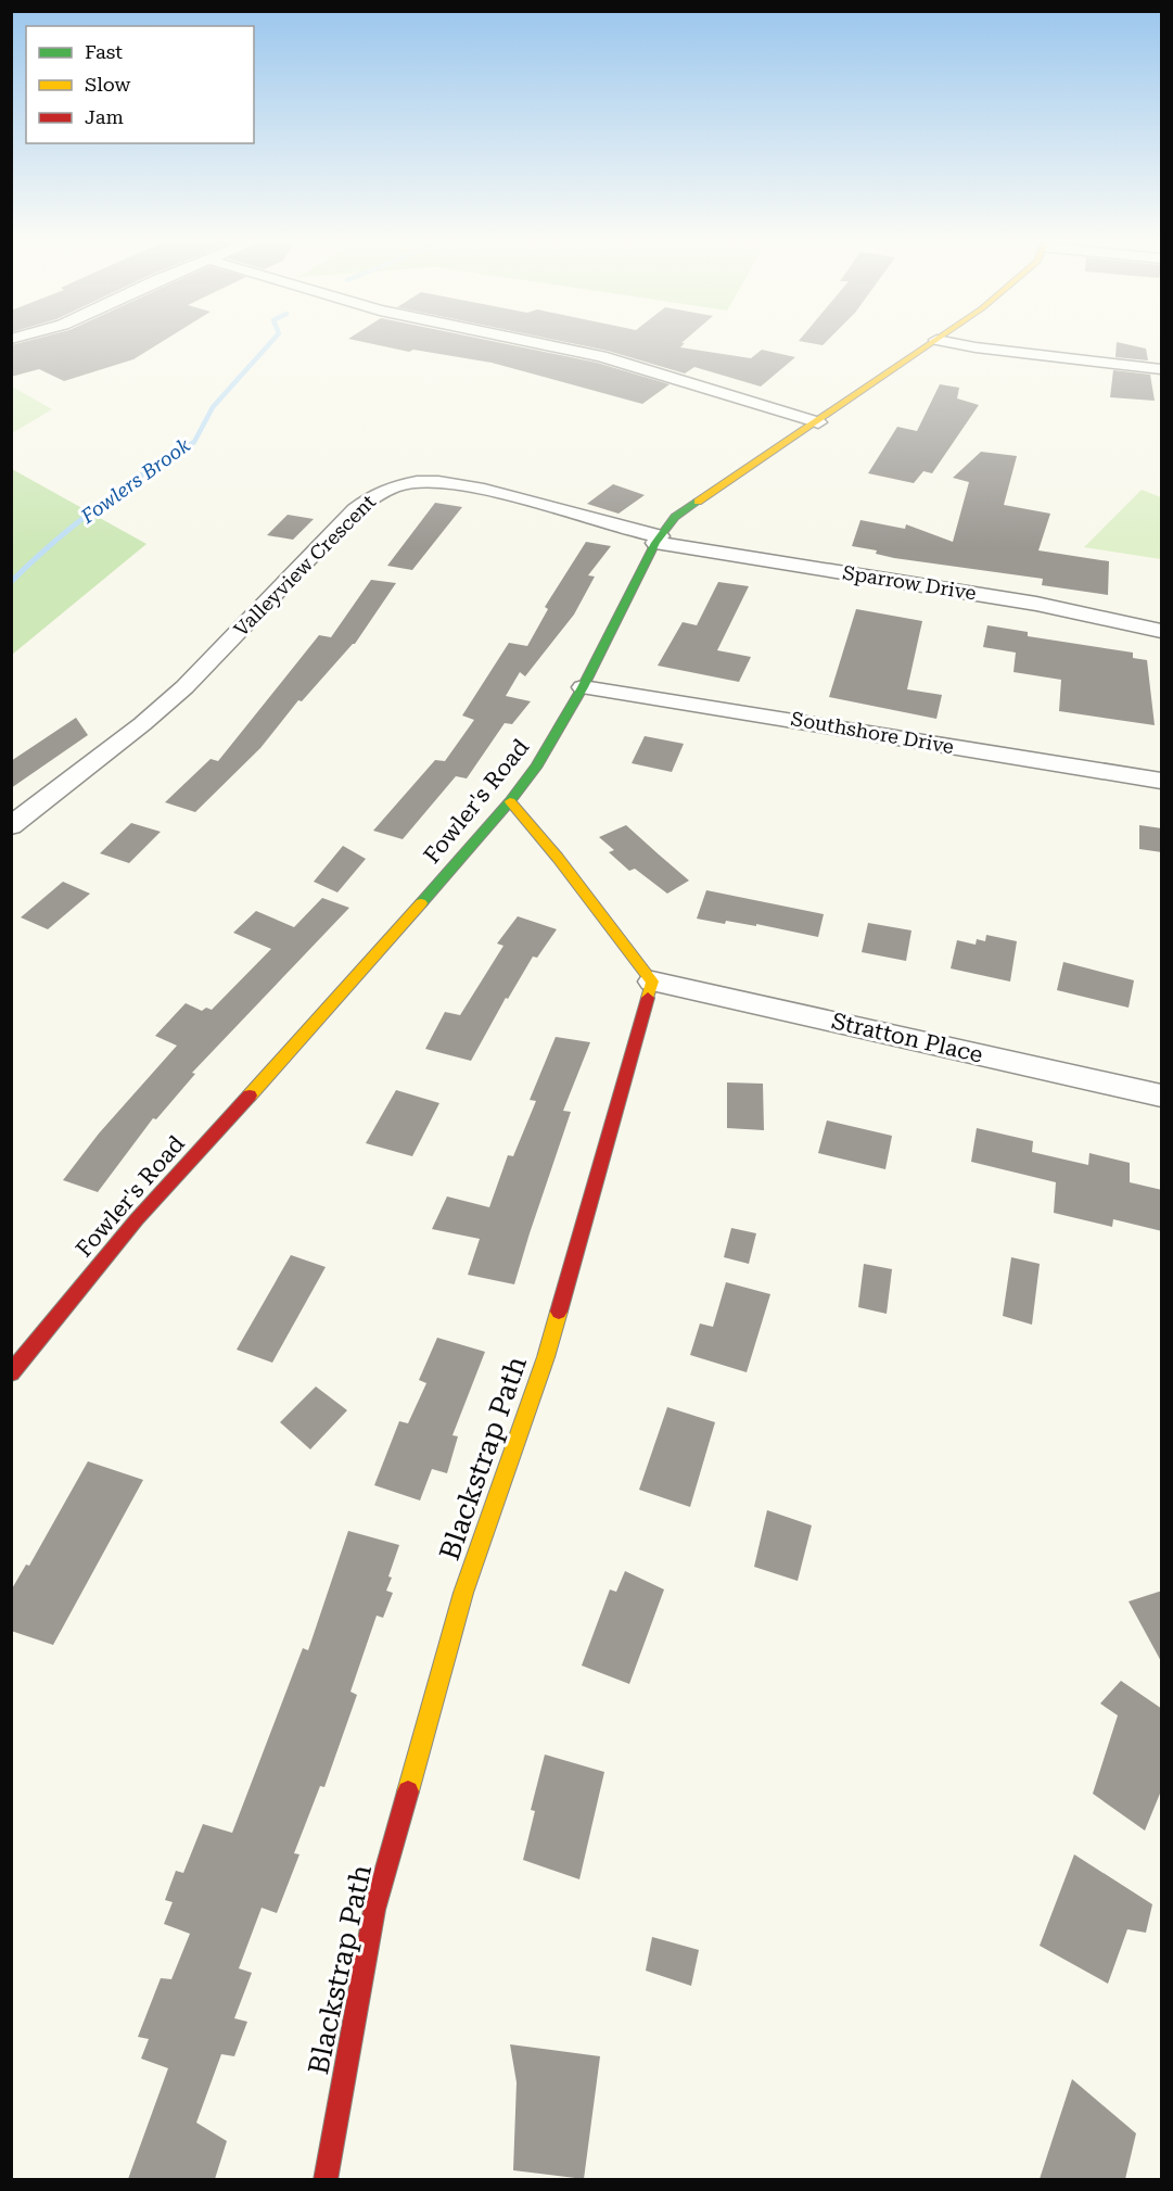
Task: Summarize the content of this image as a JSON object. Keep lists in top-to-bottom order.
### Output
{
  "streets": {
    "street": [
      "Valleyview Crescent",
      "Sparrow Drive",
      "Southshore Drive",
      "Fowler's Road",
      "Stratton Place",
      "Blackstrap Path"
    ]
  },
  "crossings": [
    ["Valleyview Crescent", "Sparrow Drive"],
    ["Valleyview Crescent", "Fowler's Road"],
    ["Sparrow Drive", "Fowler's Road"],
    ["Southshore Drive", "Fowler's Road"],
    ["Stratton Place", "Blackstrap Path"]
  ],
  "water": ["Fowlers Brook"],
  "legend": ["Fast", "Slow", "Jam"]
}
